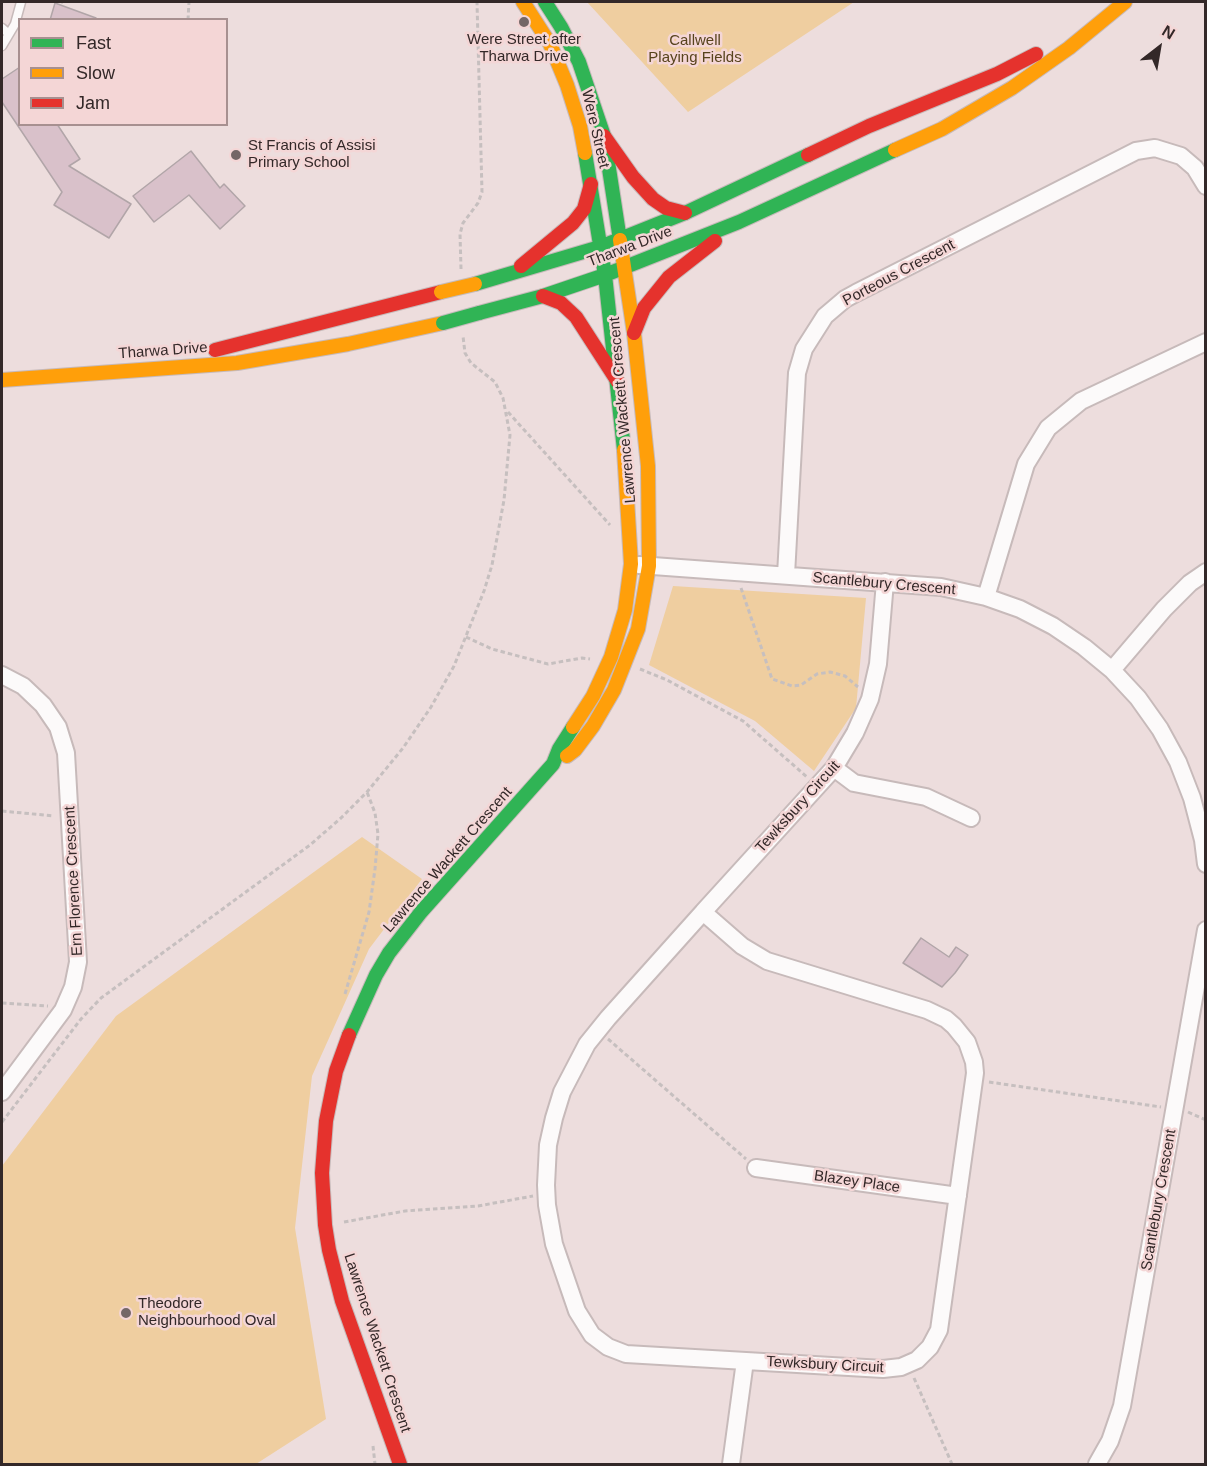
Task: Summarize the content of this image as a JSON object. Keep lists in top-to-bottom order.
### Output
{
  "streets": {
    "main road": ["Were Street", "Tharwa Drive", "Lawrence Wackett Crescent"],
    "street": [
      "Porteous Crescent",
      "Scantlebury Crescent",
      "Tewksbury Circuit",
      "Ern Florence Crescent",
      "Blazey Place"
    ]
  },
  "crossings": [
    ["Were Street", "Tharwa Drive"],
    ["Were Street", "Lawrence Wackett Crescent"],
    ["Tharwa Drive", "Lawrence Wackett Crescent"],
    ["Porteous Crescent", "Scantlebury Crescent"],
    ["Lawrence Wackett Crescent", "Scantlebury Crescent"],
    ["Scantlebury Crescent", "Tewksbury Circuit"],
    ["Tewksbury Circuit", "Blazey Place"]
  ],
  "parks": ["Callwell Playing Fields"],
  "places": ["Were Street after Tharwa Drive", "St Francis of Assisi Primary School", "Theodore Neighbourhood Oval"],
  "legend": ["Fast", "Slow", "Jam"],
  "north": "top right"
}
